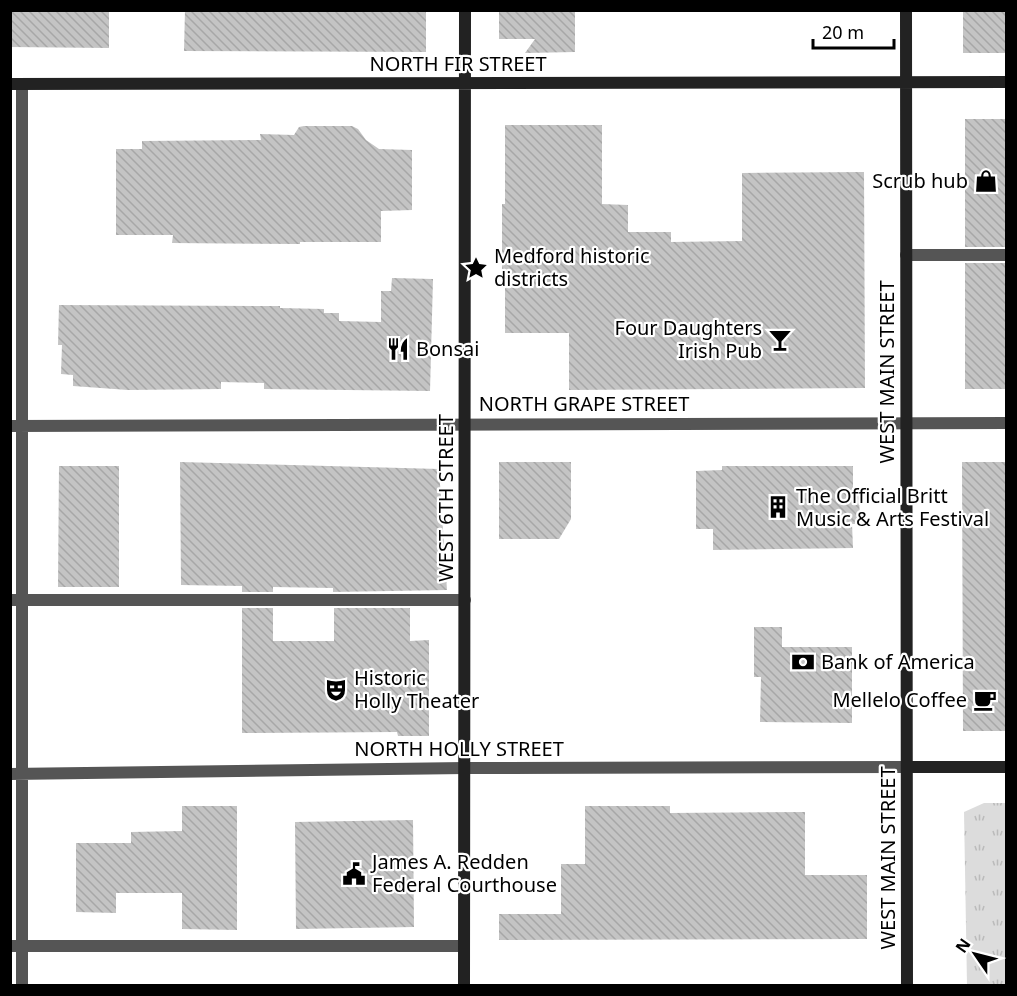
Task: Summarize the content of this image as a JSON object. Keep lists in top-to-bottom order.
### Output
{
  "streets": {
    "street": [
      "NORTH FIR STREET",
      "WEST MAIN STREET",
      "NORTH GRAPE STREET",
      "WEST 6TH STREET",
      "NORTH HOLLY STREET"
    ]
  },
  "crossings": [
    ["NORTH FIR STREET", "WEST MAIN STREET"],
    ["NORTH FIR STREET", "WEST 6TH STREET"],
    ["WEST MAIN STREET", "NORTH GRAPE STREET"],
    ["WEST MAIN STREET", "NORTH HOLLY STREET"],
    ["NORTH GRAPE STREET", "WEST 6TH STREET"],
    ["WEST 6TH STREET", "NORTH HOLLY STREET"]
  ],
  "places": {
    "shop": ["Scrub hub"],
    "place": ["Medford historic districts"],
    "bar": ["Four Daughters Irish Pub"],
    "restaurant": ["Bonsai"],
    "building": ["The Official Britt Music & Arts Festival"],
    "bank": ["Bank of America"],
    "theatre": ["Historic Holly Theater"],
    "cafe": ["Mellelo Coffee"],
    "public building": ["James A. Redden Federal Courthouse"]
  },
  "scale_bar": "20 m",
  "north": "top left"
}
